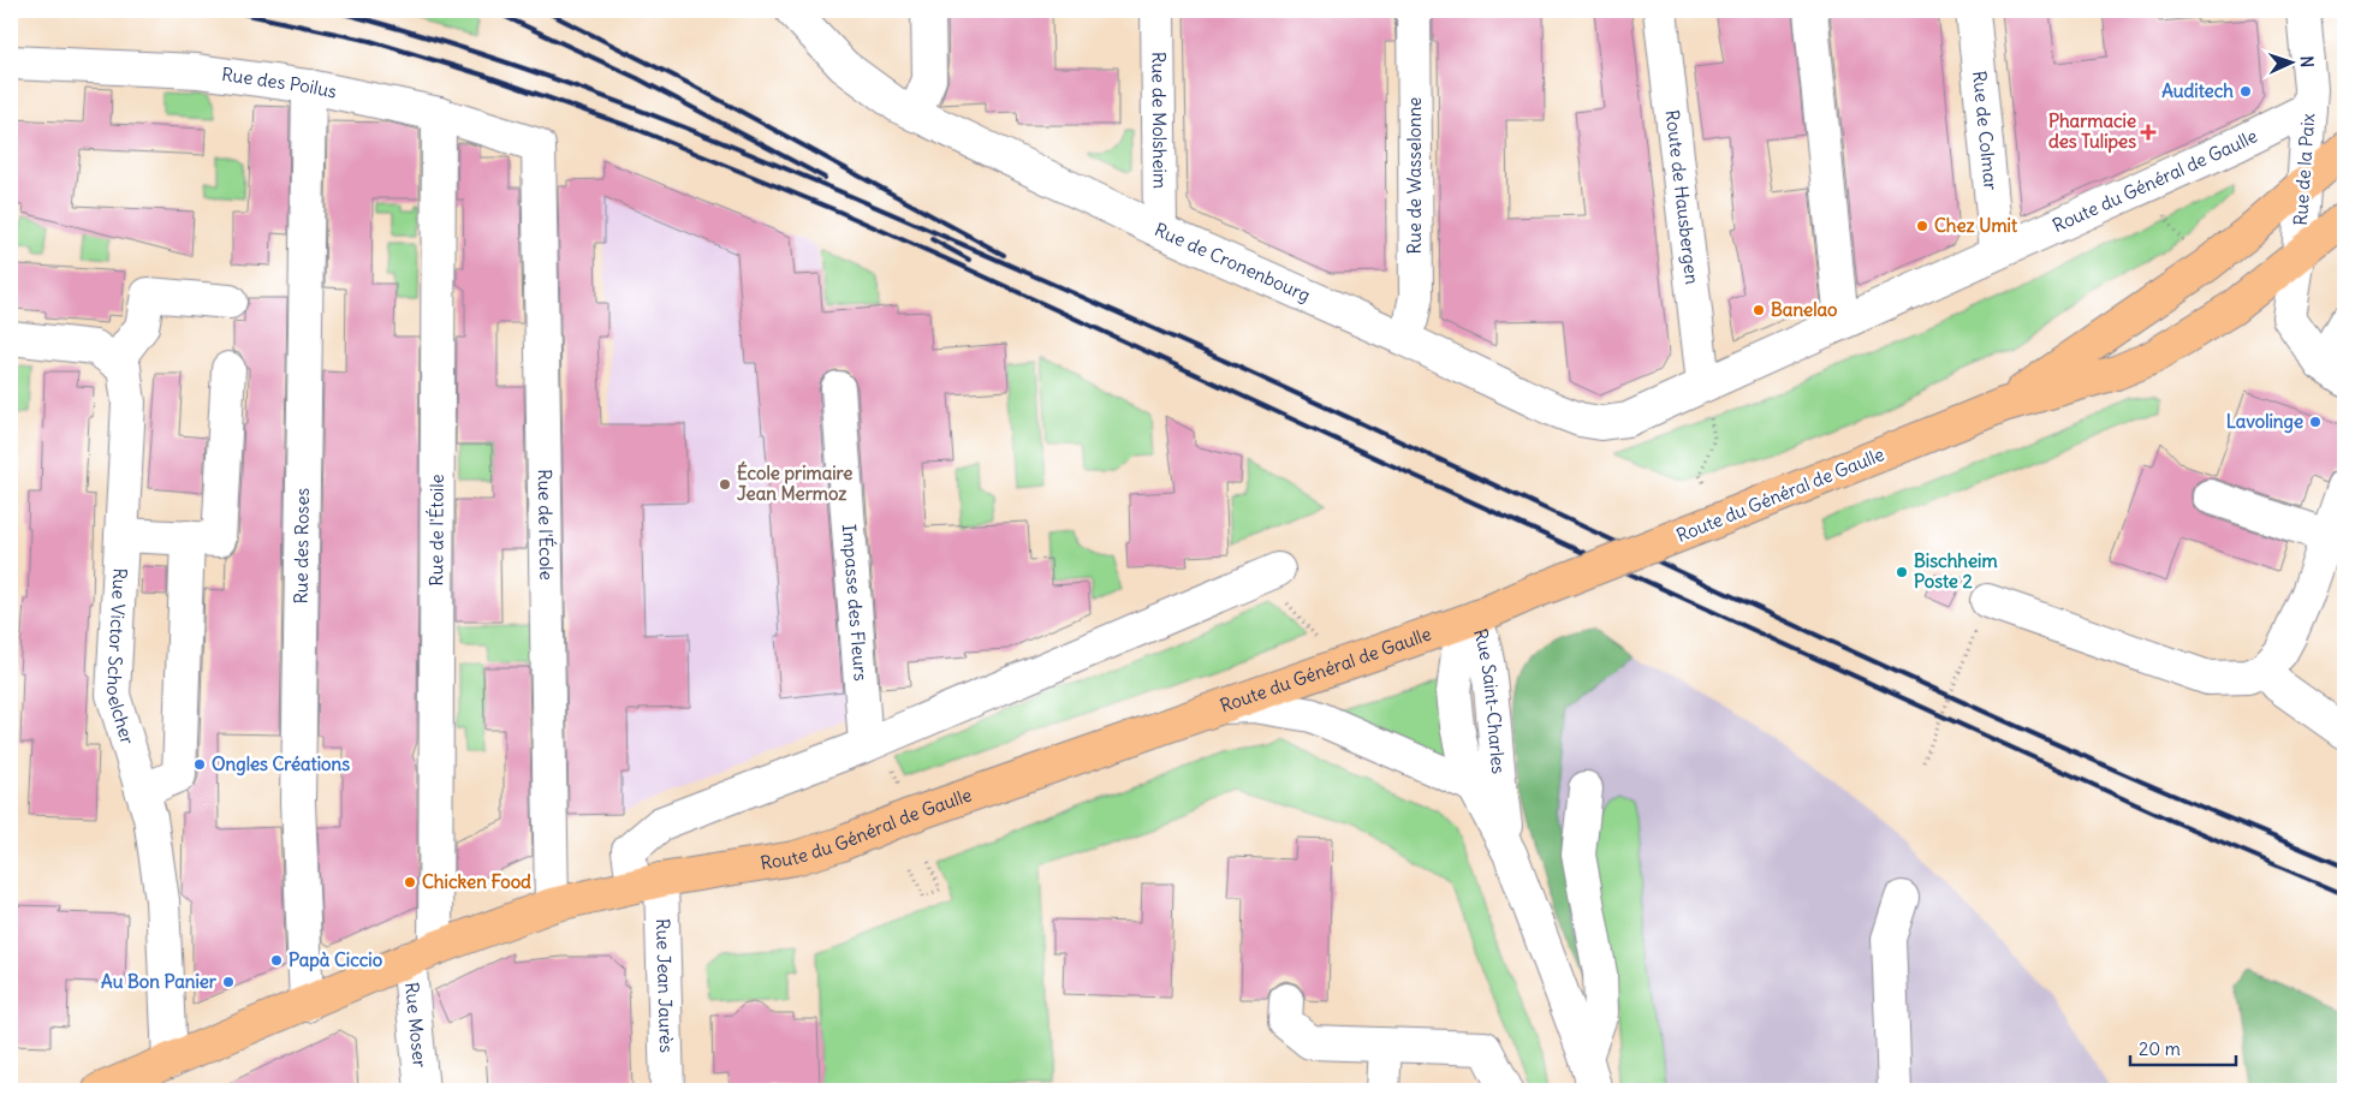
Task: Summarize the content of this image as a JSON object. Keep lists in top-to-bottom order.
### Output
{
  "streets": {
    "main road": ["Route du Général de Gaulle"],
    "street": [
      "Rue des Poilus",
      "Rue de Molsheim",
      "Rue de Colmar",
      "Rue de la Paix",
      "Rue de Wasselonne",
      "Route de Hausbergen",
      "Rue de Cronenbourg",
      "Rue de l'École",
      "Rue de l'Étoile",
      "Rue des Roses",
      "Impasse des Fleurs",
      "Rue Victor Schoelcher",
      "Rue Saint-Charles",
      "Rue Jean Jaurès",
      "Rue Moser"
    ]
  },
  "crossings": [
    ["Rue des Poilus", "Rue de l'École"],
    ["Rue des Poilus", "Rue de l'Étoile"],
    ["Rue des Poilus", "Rue des Roses"],
    ["Rue de Molsheim", "Rue de Cronenbourg"],
    ["Rue de Colmar", "Route du Général de Gaulle"],
    ["Rue de la Paix", "Route du Général de Gaulle"],
    ["Rue de Wasselonne", "Rue de Cronenbourg"],
    ["Route du Général de Gaulle", "Route de Hausbergen"],
    ["Route du Général de Gaulle", "Rue de Cronenbourg"],
    ["Route du Général de Gaulle", "Rue de l'École"],
    ["Route du Général de Gaulle", "Rue de l'Étoile"],
    ["Route du Général de Gaulle", "Rue des Roses"],
    ["Route du Général de Gaulle", "Rue Victor Schoelcher"],
    ["Route du Général de Gaulle", "Rue Saint-Charles"],
    ["Route du Général de Gaulle", "Rue Jean Jaurès"],
    ["Route du Général de Gaulle", "Rue Moser"],
    ["Route de Hausbergen", "Rue de Cronenbourg"],
    ["Rue de l'Étoile", "Rue Moser"]
  ],
  "places": {
    "other": [
      "Auditech",
      "Chez Umit",
      "Banelao",
      "Lavolinge",
      "École primaire Jean Mermoz",
      "Bischheim Poste 2",
      "Ongles Créations",
      "Chicken Food",
      "Papà Ciccio",
      "Au Bon Panier"
    ],
    "health": ["Pharmacie des Tulipes"]
  },
  "scale_bar": "20 m",
  "north": "right"
}
